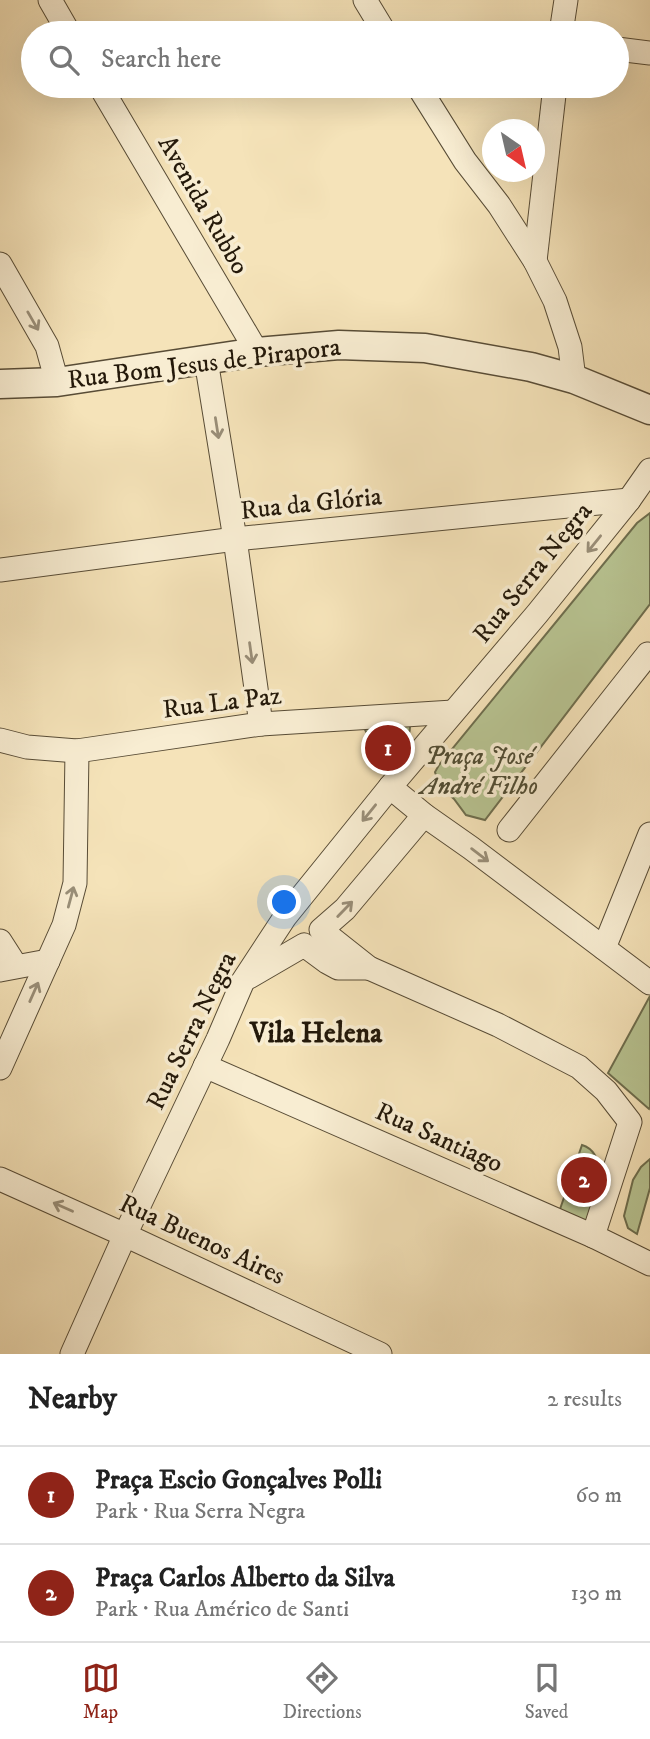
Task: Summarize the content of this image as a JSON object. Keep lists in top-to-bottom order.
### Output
{
  "streets": {
    "street": [
      "Avenida Rubbo",
      "Rua Bom Jesus de Pirapora",
      "Rua da Glória",
      "Rua Serra Negra",
      "Rua La Paz",
      "Rua Santiago",
      "Rua Buenos Aires"
    ]
  },
  "crossings": [
    ["Avenida Rubbo", "Rua Bom Jesus de Pirapora"],
    ["Rua da Glória", "Rua Serra Negra"],
    ["Rua Serra Negra", "Rua La Paz"],
    ["Rua Serra Negra", "Rua Santiago"],
    ["Rua Serra Negra", "Rua Buenos Aires"]
  ],
  "districts": ["Vila Helena"],
  "parks": ["Praça José André Filho"],
  "north": "bottom right",
  "page": {
    "search": "Search here",
    "pins": ["1", "2"],
    "heading": ["Nearby", "2 results"],
    "list": [
      {
        "mark": "1",
        "name": "Praça Escio Gonçalves Polli",
        "note": "Park · Rua Serra Negra",
        "value": "60 m"
      },
      {
        "mark": "2",
        "name": "Praça Carlos Alberto da Silva",
        "note": "Park · Rua Américo de Santi",
        "value": "130 m"
      }
    ],
    "nav": ["Map", "Directions", "Saved"]
  }
}
